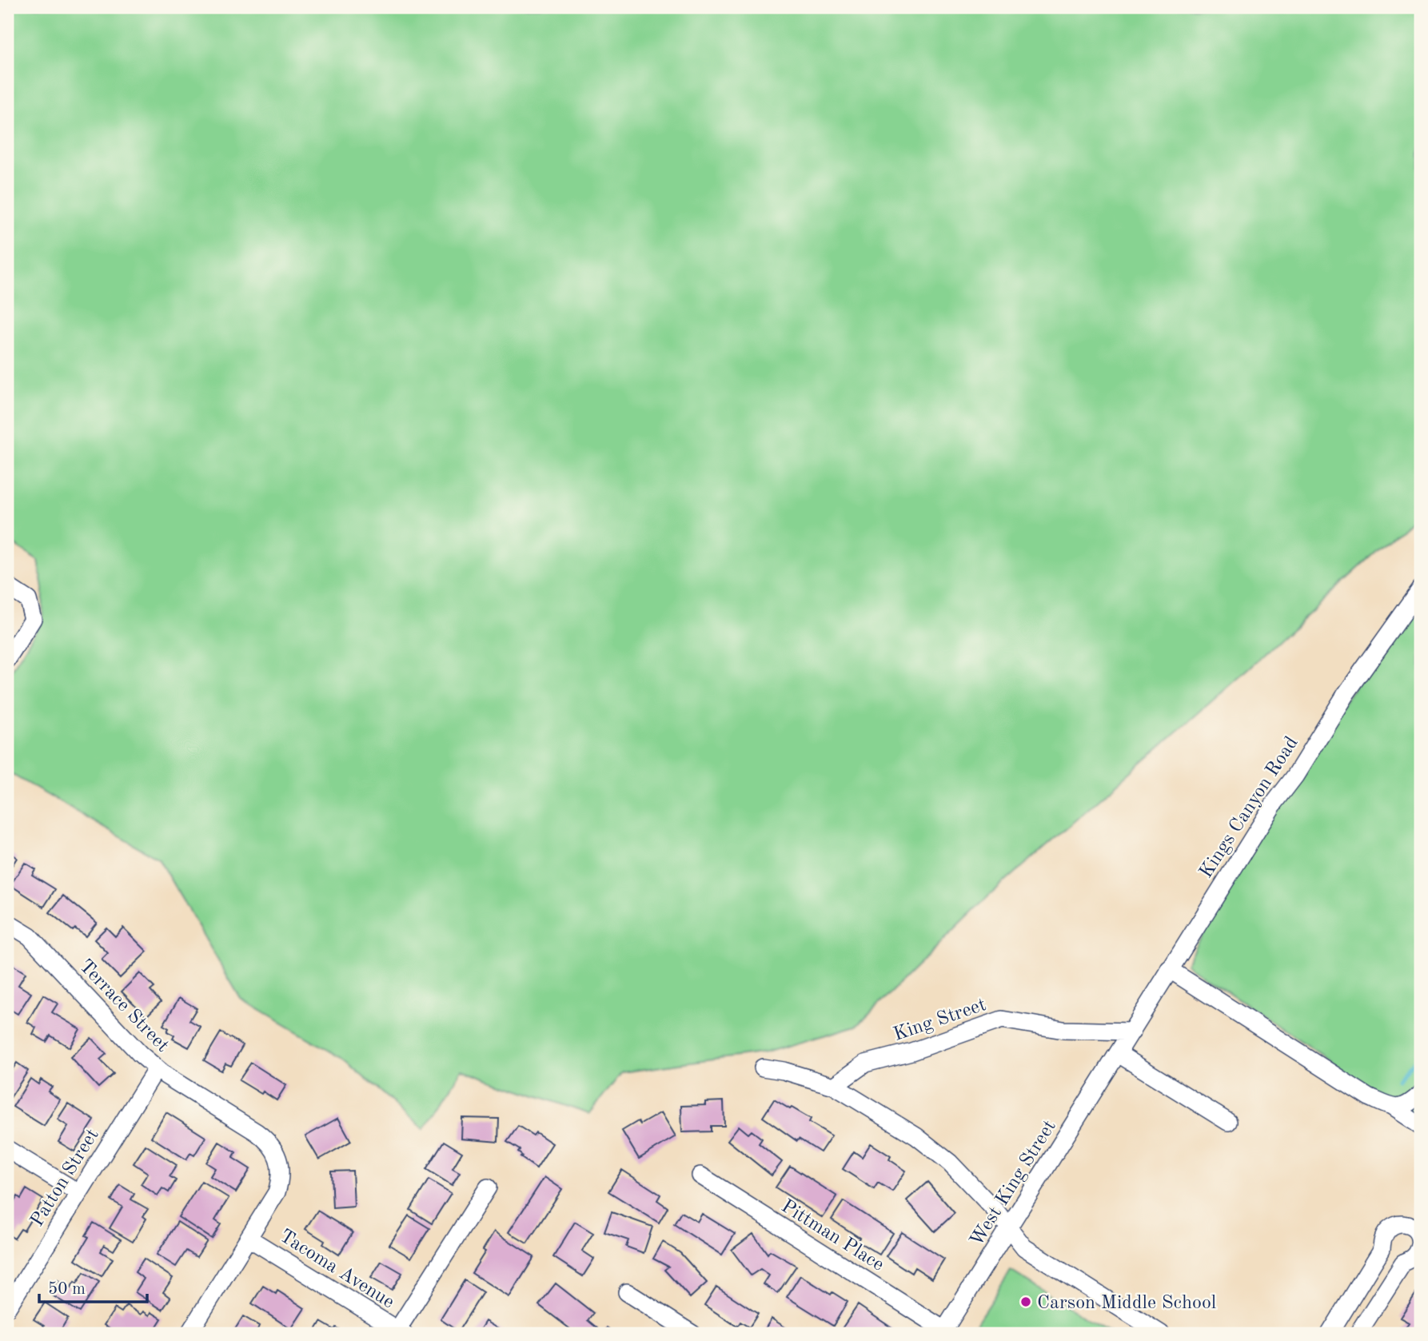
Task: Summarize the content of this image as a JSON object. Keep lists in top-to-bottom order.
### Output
{
  "streets": {
    "street": [
      "Kings Canyon Road",
      "Terrace Street",
      "King Street",
      "Patton Street",
      "West King Street",
      "Pittman Place",
      "Tacoma Avenue"
    ]
  },
  "crossings": [
    ["Kings Canyon Road", "King Street"],
    ["Kings Canyon Road", "West King Street"],
    ["Terrace Street", "Patton Street"],
    ["Terrace Street", "Tacoma Avenue"],
    ["West King Street", "Pittman Place"]
  ],
  "places": ["Carson Middle School"],
  "scale_bar": "50 m"
}
